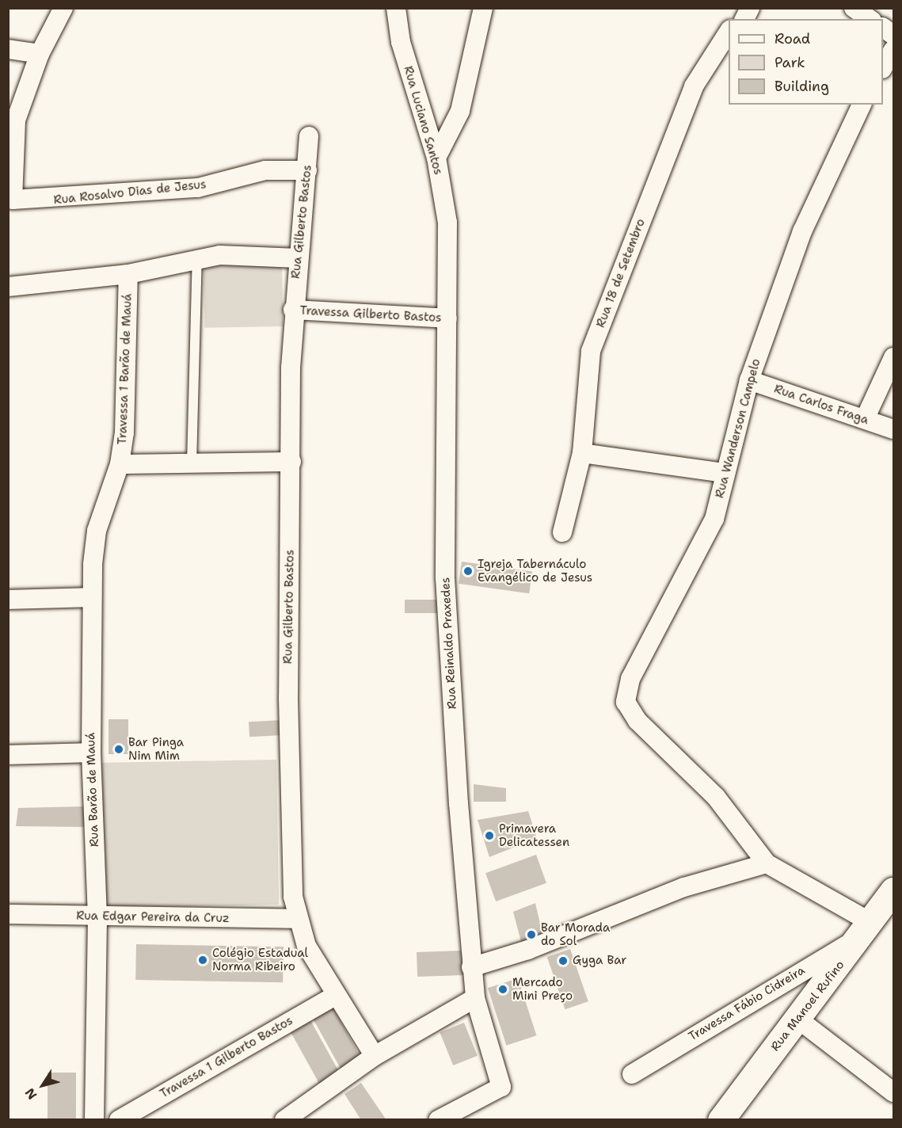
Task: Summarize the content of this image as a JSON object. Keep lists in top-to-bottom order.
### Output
{
  "streets": {
    "main road": ["Rua Manoel Rufino"],
    "street": [
      "Rua Luciano Santos",
      "Rua Rosalvo Dias de Jesus",
      "Rua Gilberto Bastos",
      "Rua 18 de Setembro",
      "Travessa Gilberto Bastos",
      "Travessa 1 Barão de Mauá",
      "Rua Carlos Fraga",
      "Rua Wanderson Campelo",
      "Rua Reinaldo Praxedes",
      "Rua Barão de Mauá",
      "Rua Edgar Pereira da Cruz",
      "Travessa Fábio Cidreira",
      "Travessa 1 Gilberto Bastos"
    ]
  },
  "crossings": [
    ["Rua Luciano Santos", "Travessa Gilberto Bastos"],
    ["Rua Luciano Santos", "Rua Reinaldo Praxedes"],
    ["Rua Rosalvo Dias de Jesus", "Rua Gilberto Bastos"],
    ["Rua Gilberto Bastos", "Travessa Gilberto Bastos"],
    ["Rua Gilberto Bastos", "Rua Edgar Pereira da Cruz"],
    ["Rua Gilberto Bastos", "Travessa 1 Gilberto Bastos"],
    ["Travessa Gilberto Bastos", "Rua Reinaldo Praxedes"],
    ["Travessa 1 Barão de Mauá", "Rua Barão de Mauá"],
    ["Rua Carlos Fraga", "Rua Wanderson Campelo"],
    ["Rua Barão de Mauá", "Rua Edgar Pereira da Cruz"],
    ["Travessa Fábio Cidreira", "Rua Manoel Rufino"]
  ],
  "places": [
    "Igreja Tabernáculo Evangélico de Jesus",
    "Bar Pinga Nim Mim",
    "Primavera Delicatessen",
    "Bar Morada do Sol",
    "Colégio Estadual Norma Ribeiro",
    "Gyga Bar",
    "Mercado Mini Preço"
  ],
  "legend": ["Road", "Park", "Building"],
  "north": "bottom left"
}
